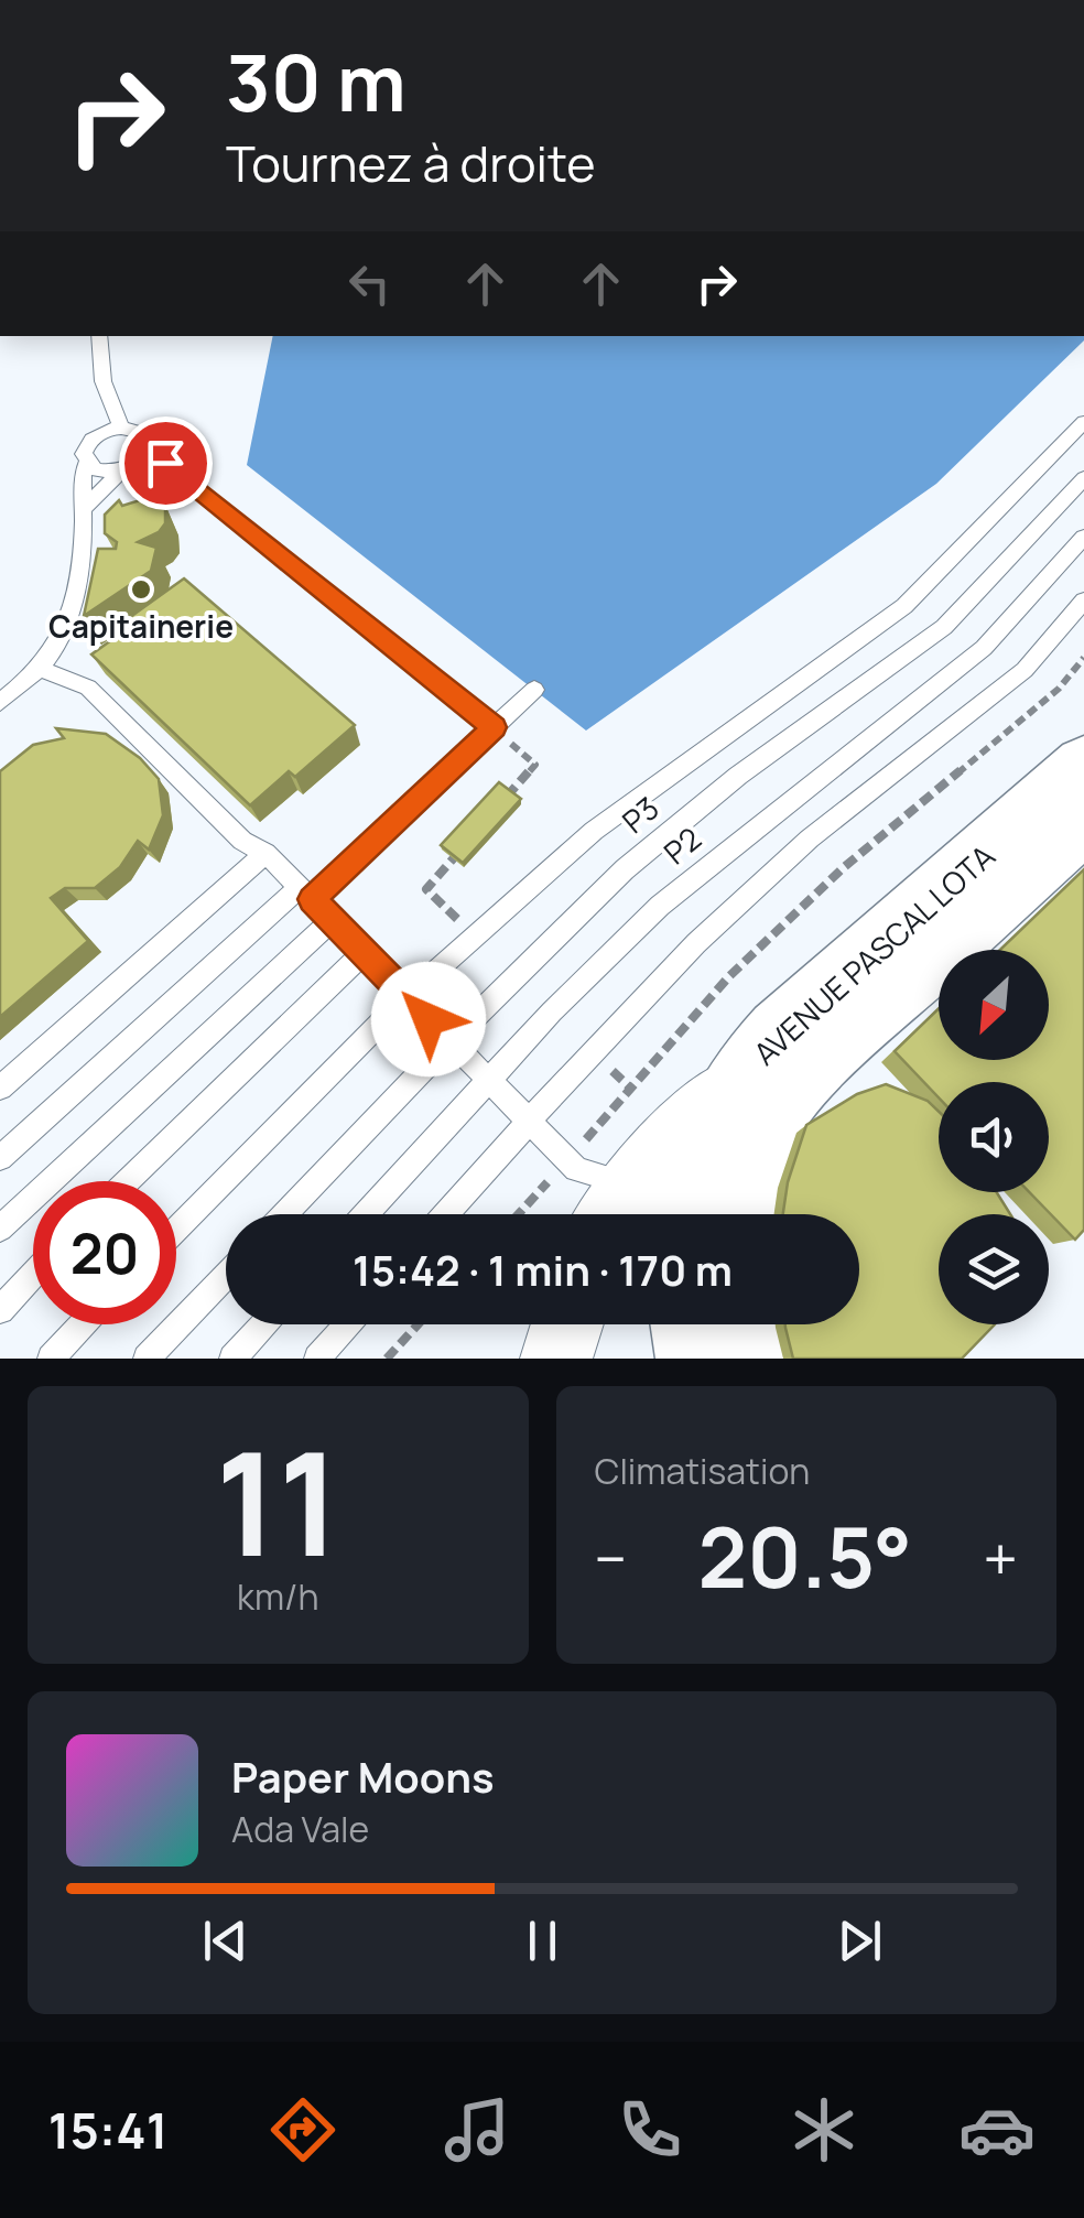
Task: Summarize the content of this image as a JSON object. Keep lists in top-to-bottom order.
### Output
{
  "streets": {
    "main road": ["AVENUE PASCAL LOTA"],
    "lane": ["P3", "P2"]
  },
  "places": ["Capitainerie"],
  "north": "bottom left",
  "page": {
    "turn": ["30 m", "Tournez à droite"],
    "limit": "20",
    "trip": "15:42 · 1 min · 170 m",
    "tile": [
      ["11", "km/h"],
      "Climatisation"
    ],
    "heat": ["−", "20.5°", "+"],
    "song": ["Paper Moons", "Ada Vale"],
    "tabs": "15:41"
  }
}
